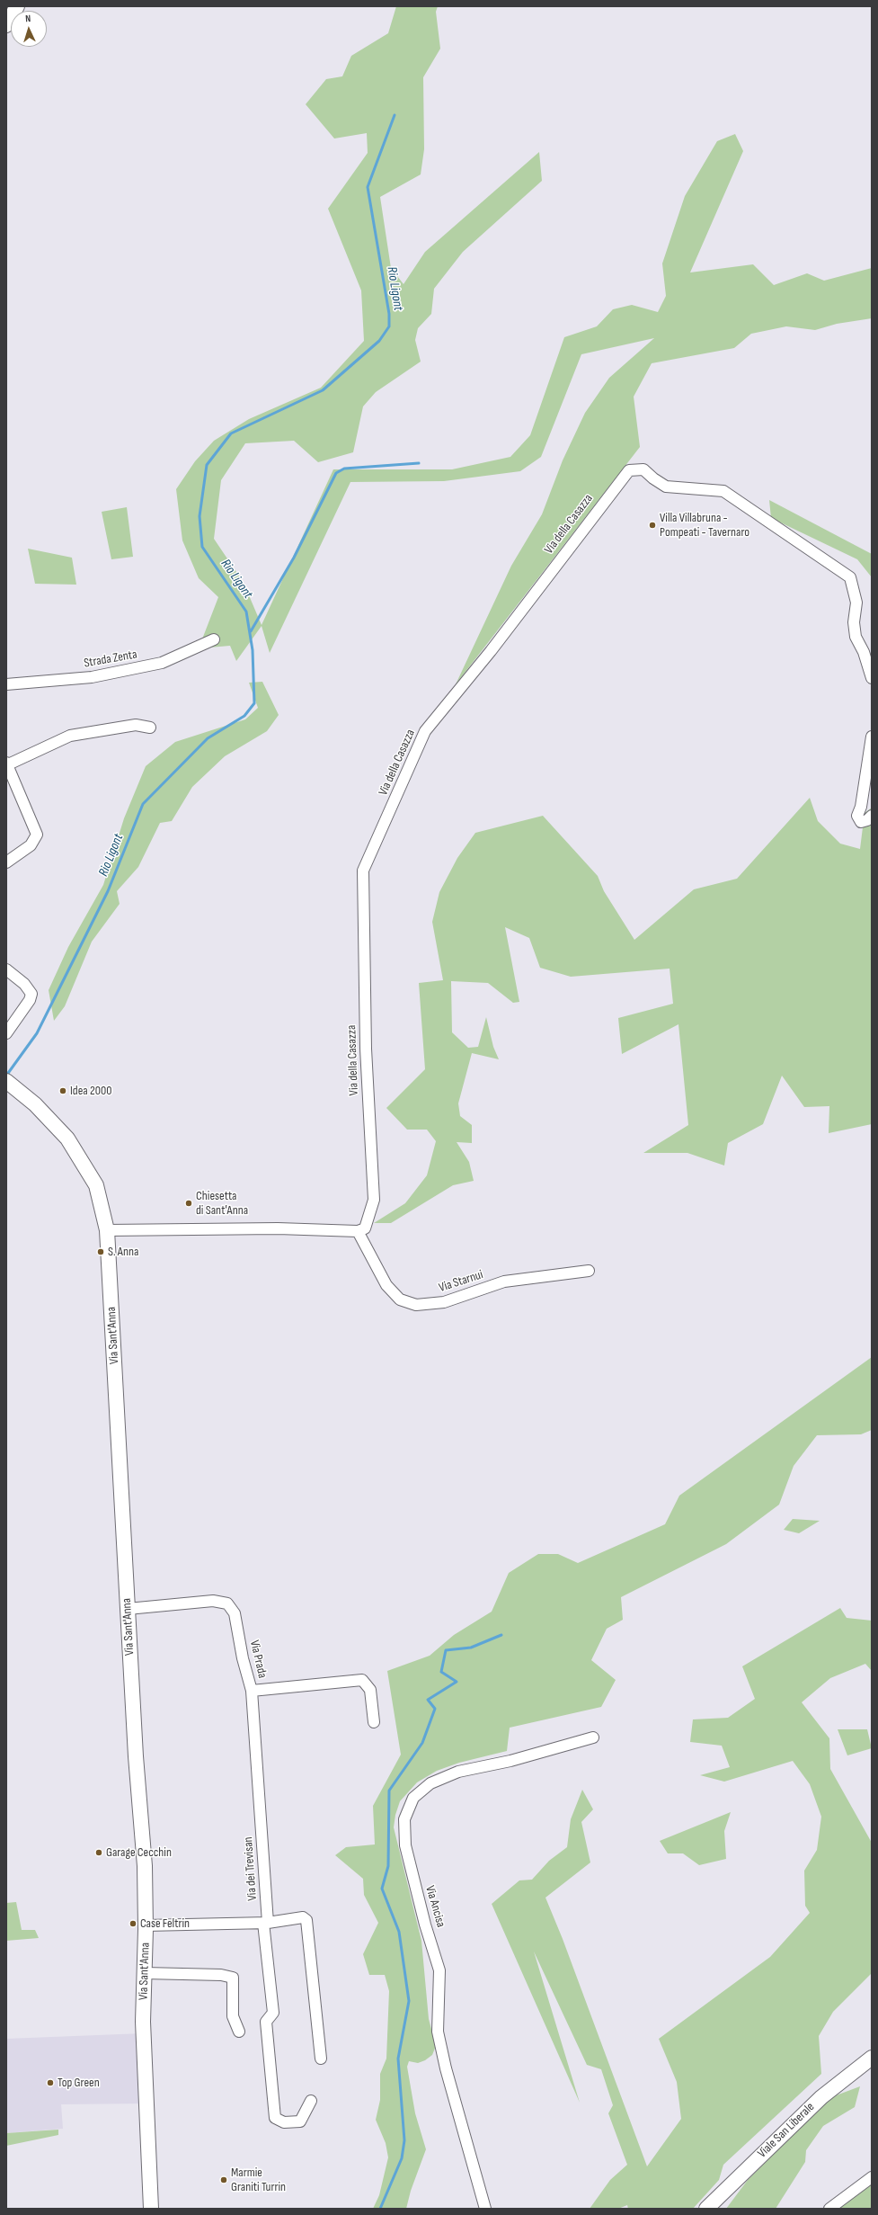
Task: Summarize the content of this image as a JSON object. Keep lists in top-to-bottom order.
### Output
{
  "streets": {
    "main road": ["Via Sant'Anna", "Viale San Liberale"],
    "street": [
      "Via della Casazza",
      "Strada Zenta",
      "Via Starnui",
      "Via Prada",
      "Via dei Trevisan",
      "Via Ancisa"
    ]
  },
  "crossings": [
    ["Via della Casazza", "Via Starnui"],
    ["Via Sant'Anna", "Via Prada"],
    ["Via Prada", "Via dei Trevisan"]
  ],
  "water": ["Rio Ligont"],
  "places": [
    "Villa Villabruna - Pompeati - Tavernaro",
    "Idea 2000",
    "Chiesetta di Sant'Anna",
    "S. Anna",
    "Garage Cecchin",
    "Case Feltrin",
    "Top Green",
    "Marmie Graniti Turrin"
  ],
  "north": "top"
}
